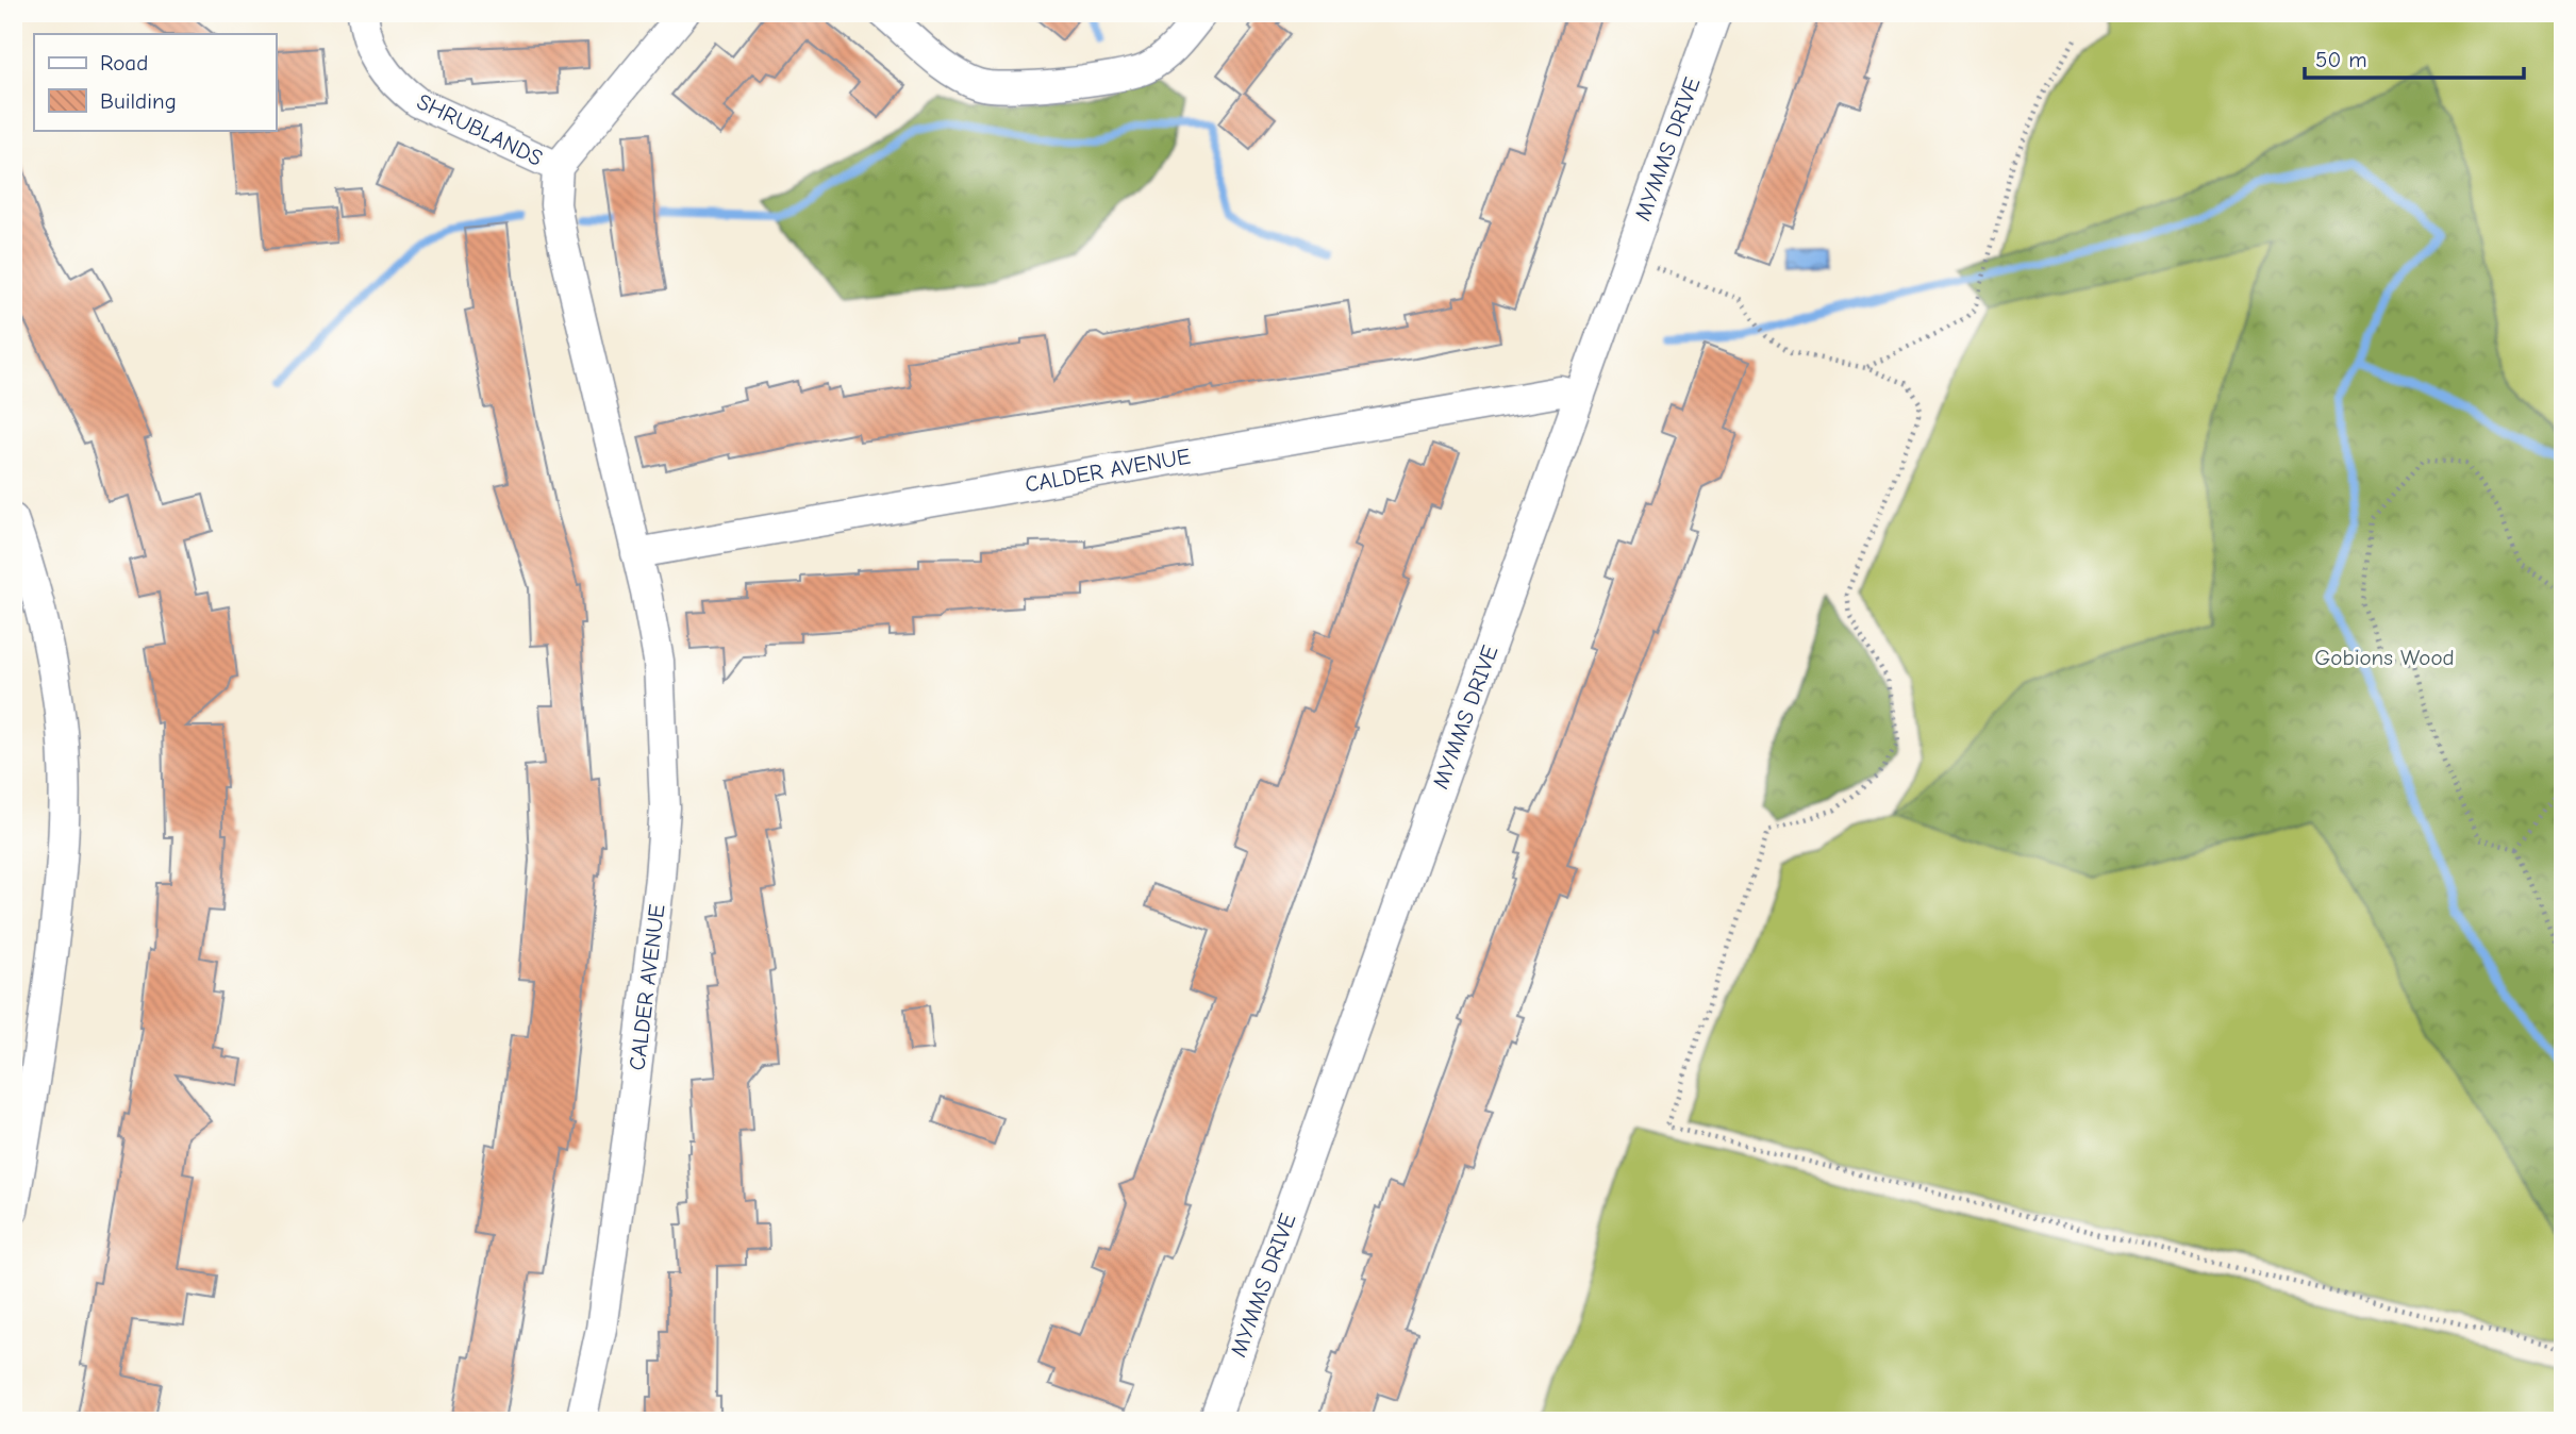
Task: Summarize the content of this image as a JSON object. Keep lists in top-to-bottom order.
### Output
{
  "streets": {
    "street": ["SHRUBLANDS", "MYMMS DRIVE", "CALDER AVENUE"]
  },
  "crossings": [
    ["SHRUBLANDS", "CALDER AVENUE"],
    ["MYMMS DRIVE", "CALDER AVENUE"]
  ],
  "parks": ["Gobions Wood"],
  "legend": ["Road", "Building"],
  "scale_bar": "50 m"
}
